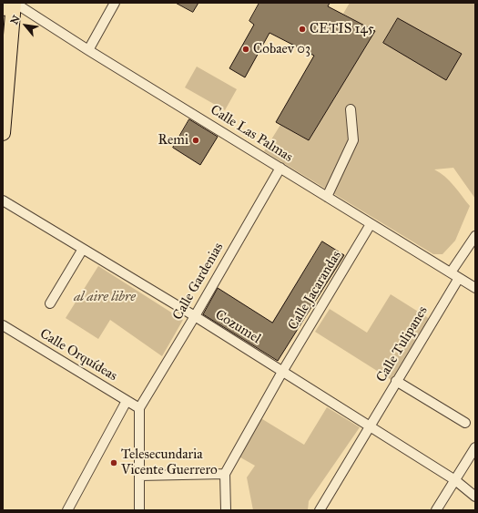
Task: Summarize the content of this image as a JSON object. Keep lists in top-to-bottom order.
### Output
{
  "streets": {
    "street": [
      "Calle Las Palmas",
      "Calle Gardenias",
      "Calle Jacarandas",
      "Cozumel",
      "Calle Tulipanes",
      "Calle Orquídeas"
    ]
  },
  "crossings": [
    ["Calle Las Palmas", "Calle Gardenias"],
    ["Calle Las Palmas", "Calle Jacarandas"],
    ["Calle Las Palmas", "Calle Tulipanes"],
    ["Calle Gardenias", "Cozumel"],
    ["Calle Gardenias", "Calle Orquídeas"],
    ["Calle Jacarandas", "Cozumel"],
    ["Cozumel", "Calle Tulipanes"]
  ],
  "parks": ["al aire libre"],
  "places": [
    "CETIS 145",
    "Cobaev 03",
    "Remi",
    "Telesecundaria Vicente Guerrero"
  ],
  "north": "top left"
}
